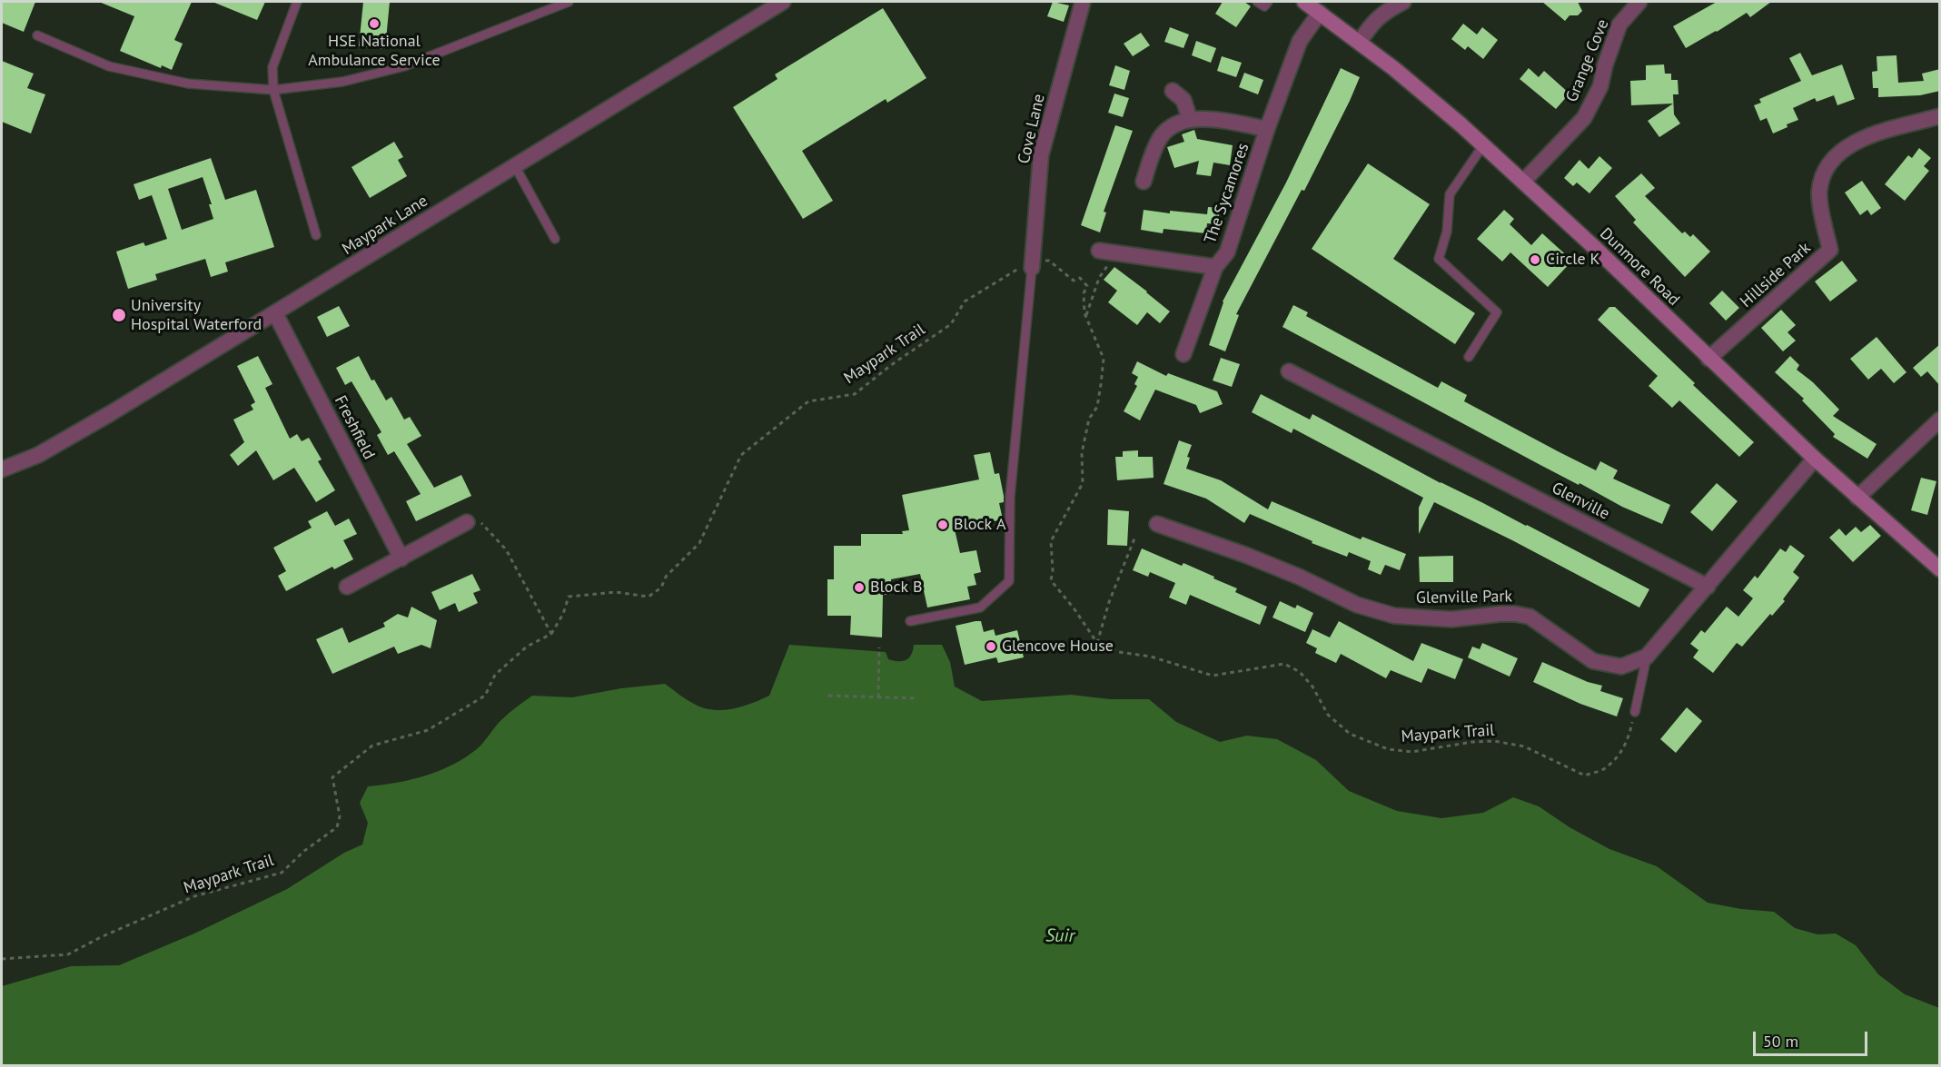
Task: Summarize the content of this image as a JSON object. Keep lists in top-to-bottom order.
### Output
{
  "streets": {
    "main road": ["Dunmore Road"],
    "street": [
      "Grange Cove",
      "Cove Lane",
      "The Sycamores",
      "Maypark Lane",
      "Hillside Park",
      "Freshfield",
      "Glenville",
      "Glenville Park"
    ],
    "path": ["Maypark Trail"]
  },
  "crossings": [
    ["Grange Cove", "Dunmore Road"],
    ["Cove Lane", "Maypark Trail"],
    ["The Sycamores", "Dunmore Road"],
    ["Maypark Lane", "Freshfield"],
    ["Dunmore Road", "Hillside Park"],
    ["Glenville", "Glenville Park"]
  ],
  "water": ["Suir"],
  "places": [
    "HSE National Ambulance Service",
    "Circle K",
    "University Hospital Waterford",
    "Block A",
    "Block B",
    "Glencove House"
  ],
  "scale_bar": "50 m"
}
